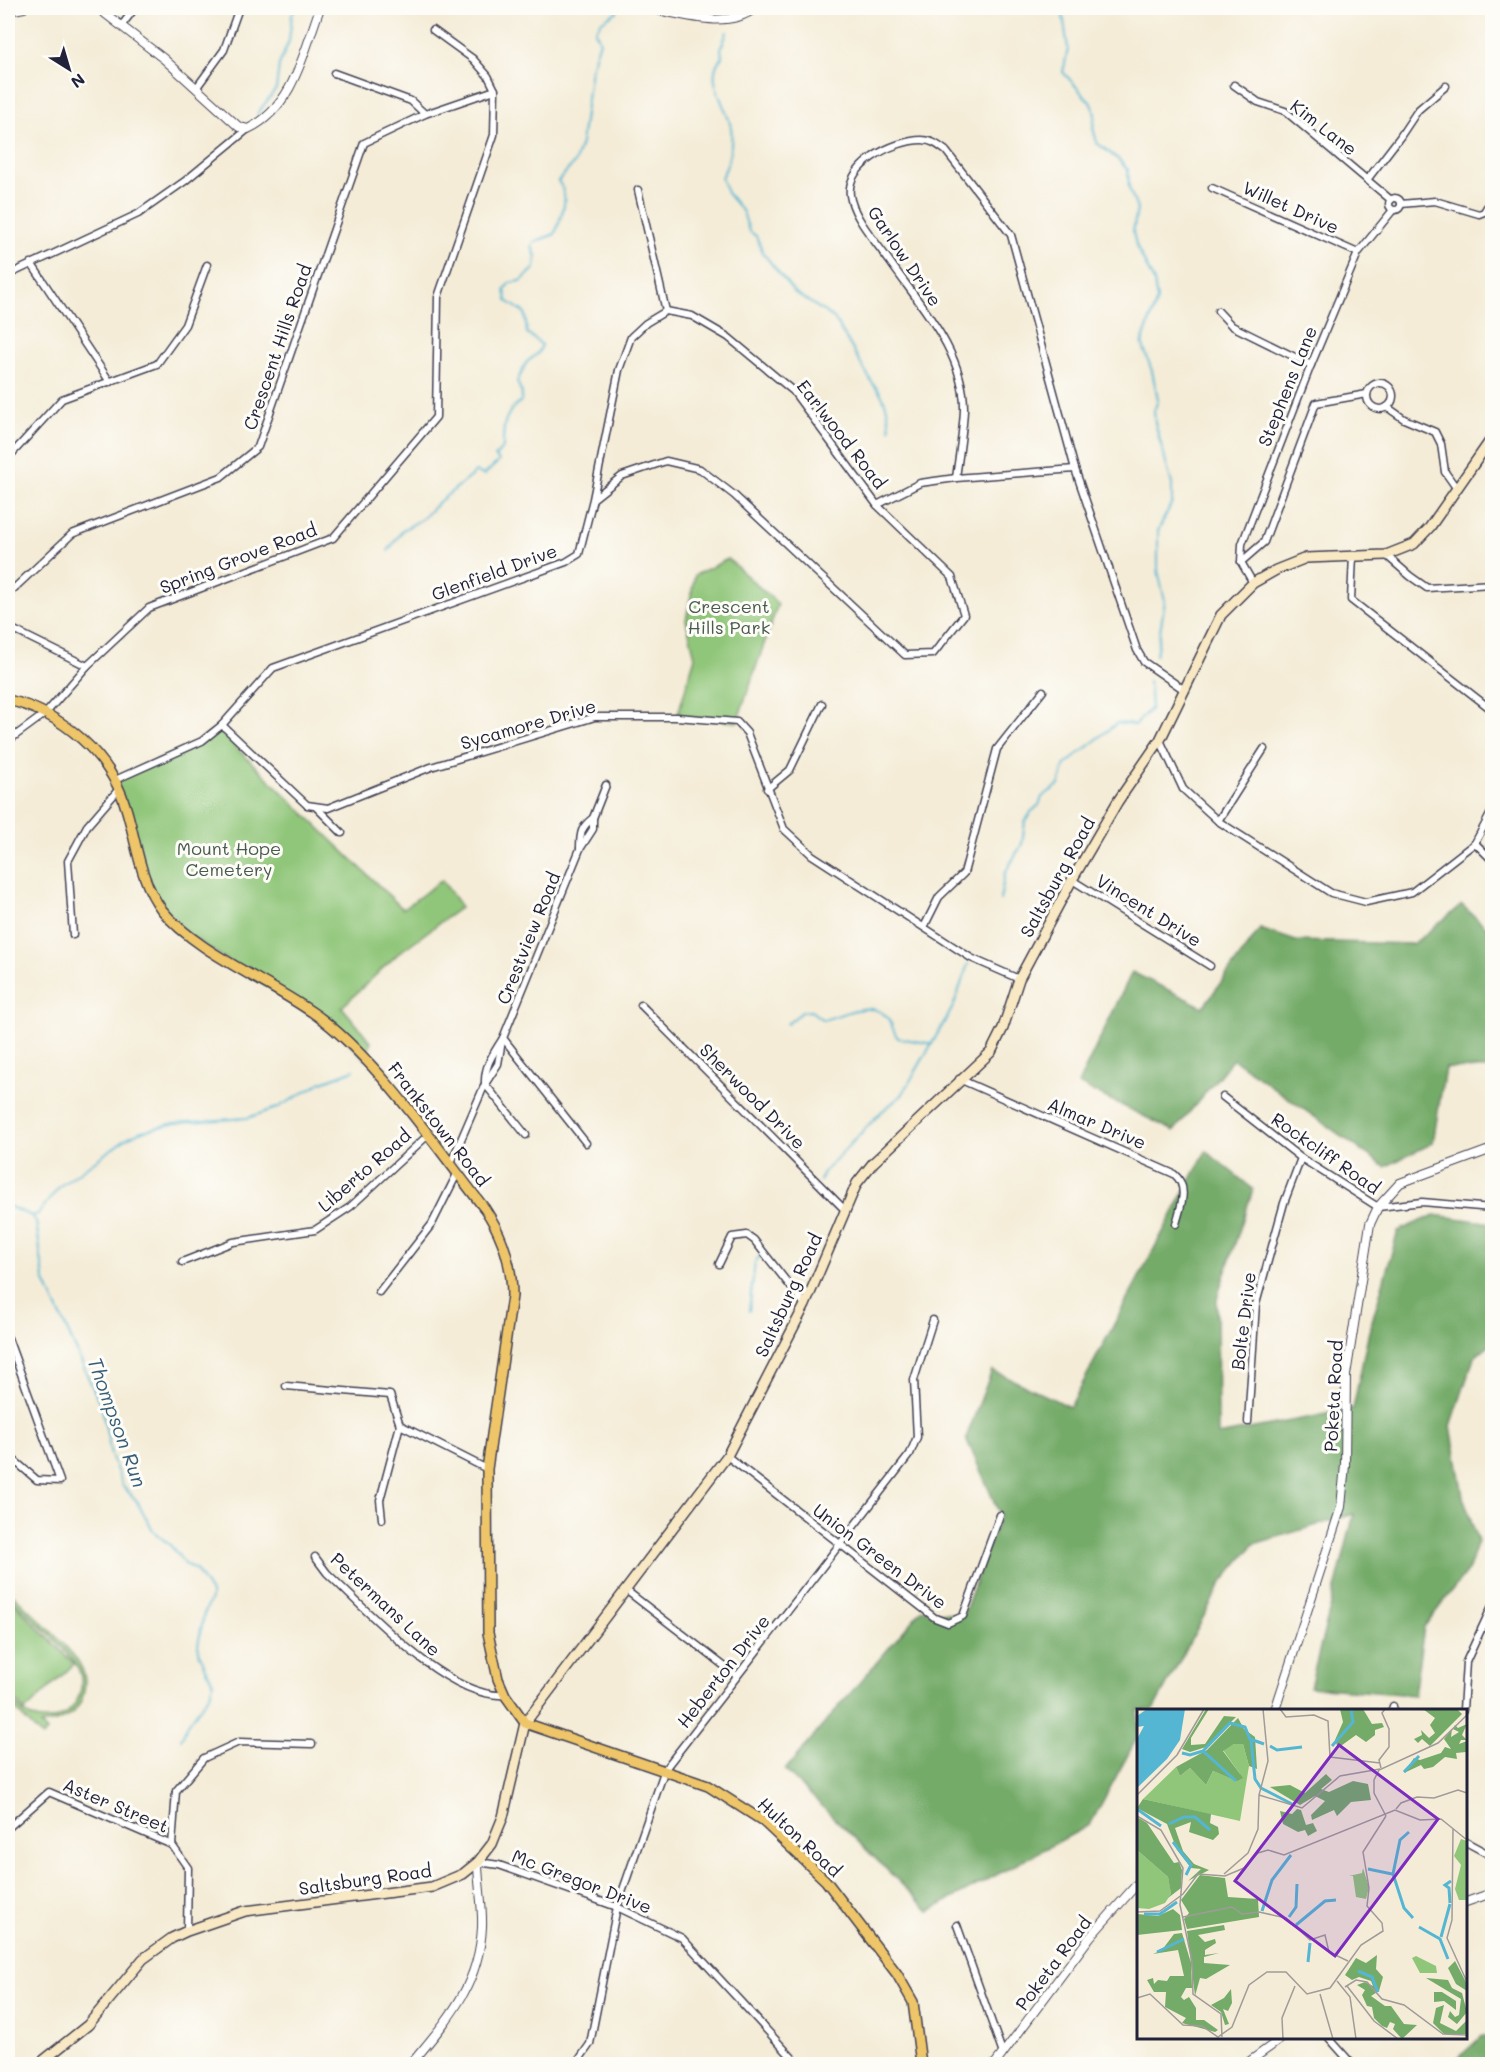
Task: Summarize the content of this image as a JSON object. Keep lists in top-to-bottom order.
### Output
{
  "streets": {
    "main road": ["Saltsburg Road", "Frankstown Road", "Hulton Road"],
    "street": [
      "Kim Lane",
      "Willet Drive",
      "Garlow Drive",
      "Crescent Hills Road",
      "Stephens Lane",
      "Earlwood Road",
      "Spring Grove Road",
      "Glenfield Drive",
      "Sycamore Drive",
      "Vincent Drive",
      "Crestview Road",
      "Sherwood Drive",
      "Almar Drive",
      "Rockcliff Road",
      "Liberto Road",
      "Bolte Drive",
      "Poketa Road",
      "Union Green Drive",
      "Petermans Lane",
      "Heberton Drive",
      "Aster Street",
      "Mc Gregor Drive"
    ]
  },
  "crossings": [
    ["Willet Drive", "Stephens Lane"],
    ["Garlow Drive", "Earlwood Road"],
    ["Crescent Hills Road", "Spring Grove Road"],
    ["Spring Grove Road", "Frankstown Road"],
    ["Glenfield Drive", "Frankstown Road"],
    ["Sycamore Drive", "Saltsburg Road"],
    ["Saltsburg Road", "Vincent Drive"],
    ["Saltsburg Road", "Sherwood Drive"],
    ["Saltsburg Road", "Almar Drive"],
    ["Saltsburg Road", "Frankstown Road"],
    ["Saltsburg Road", "Union Green Drive"],
    ["Saltsburg Road", "Aster Street"],
    ["Saltsburg Road", "Hulton Road"],
    ["Saltsburg Road", "Mc Gregor Drive"],
    ["Crestview Road", "Frankstown Road"],
    ["Frankstown Road", "Liberto Road"],
    ["Frankstown Road", "Petermans Lane"],
    ["Frankstown Road", "Hulton Road"],
    ["Rockcliff Road", "Bolte Drive"],
    ["Rockcliff Road", "Poketa Road"],
    ["Union Green Drive", "Heberton Drive"],
    ["Heberton Drive", "Hulton Road"],
    ["Heberton Drive", "Mc Gregor Drive"]
  ],
  "water": ["Thompson Run"],
  "parks": ["Crescent Hills Park", "Mount Hope Cemetery"],
  "north": "bottom right"
}
